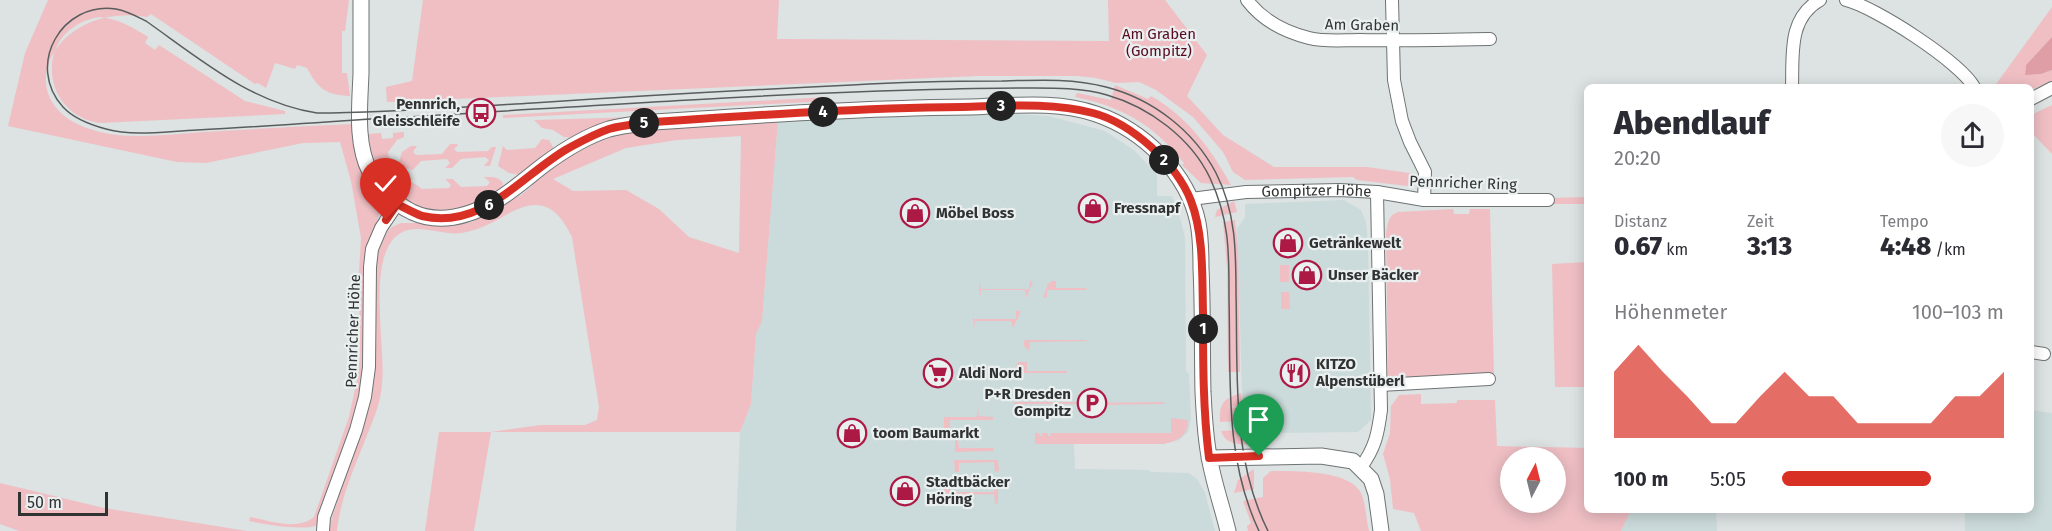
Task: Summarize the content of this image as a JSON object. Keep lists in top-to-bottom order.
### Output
{
  "streets": {
    "street": [
      "Am Graben",
      "Pennricher Ring",
      "Gompitzer Höhe",
      "Pennricher Höhe"
    ]
  },
  "crossings": [
    ["Pennricher Ring", "Gompitzer Höhe"]
  ],
  "parks": ["Am Graben (Gompitz)"],
  "places": {
    "bus stop": ["Pennrich, Gleisschleife"],
    "shop": [
      "Fressnapf",
      "Möbel Boss",
      "Getränkewelt",
      "Unser Bäcker",
      "toom Baumarkt",
      "Stadtbäcker Höring"
    ],
    "supermarket": ["Aldi Nord"],
    "restaurant": ["KITZO Alpenstüberl"],
    "parking": ["P+R Dresden Gompitz"]
  },
  "scale_bar": "50 m",
  "north": "top",
  "page": {
    "heading": ["Abendlauf", "20:20"],
    "pins": [
      "3",
      "4",
      "5",
      "2",
      "6",
      "1"
    ],
    "stats": [
      ["Distanz", "0.67 km"],
      ["Zeit", "3:13"],
      ["Tempo", "4:48 /km"]
    ],
    "chart": ["Höhenmeter", "100–103 m"],
    "list": [
      {
        "name": "100 m",
        "note": "5:05"
      }
    ],
    "scale": "50 m"
  }
}
